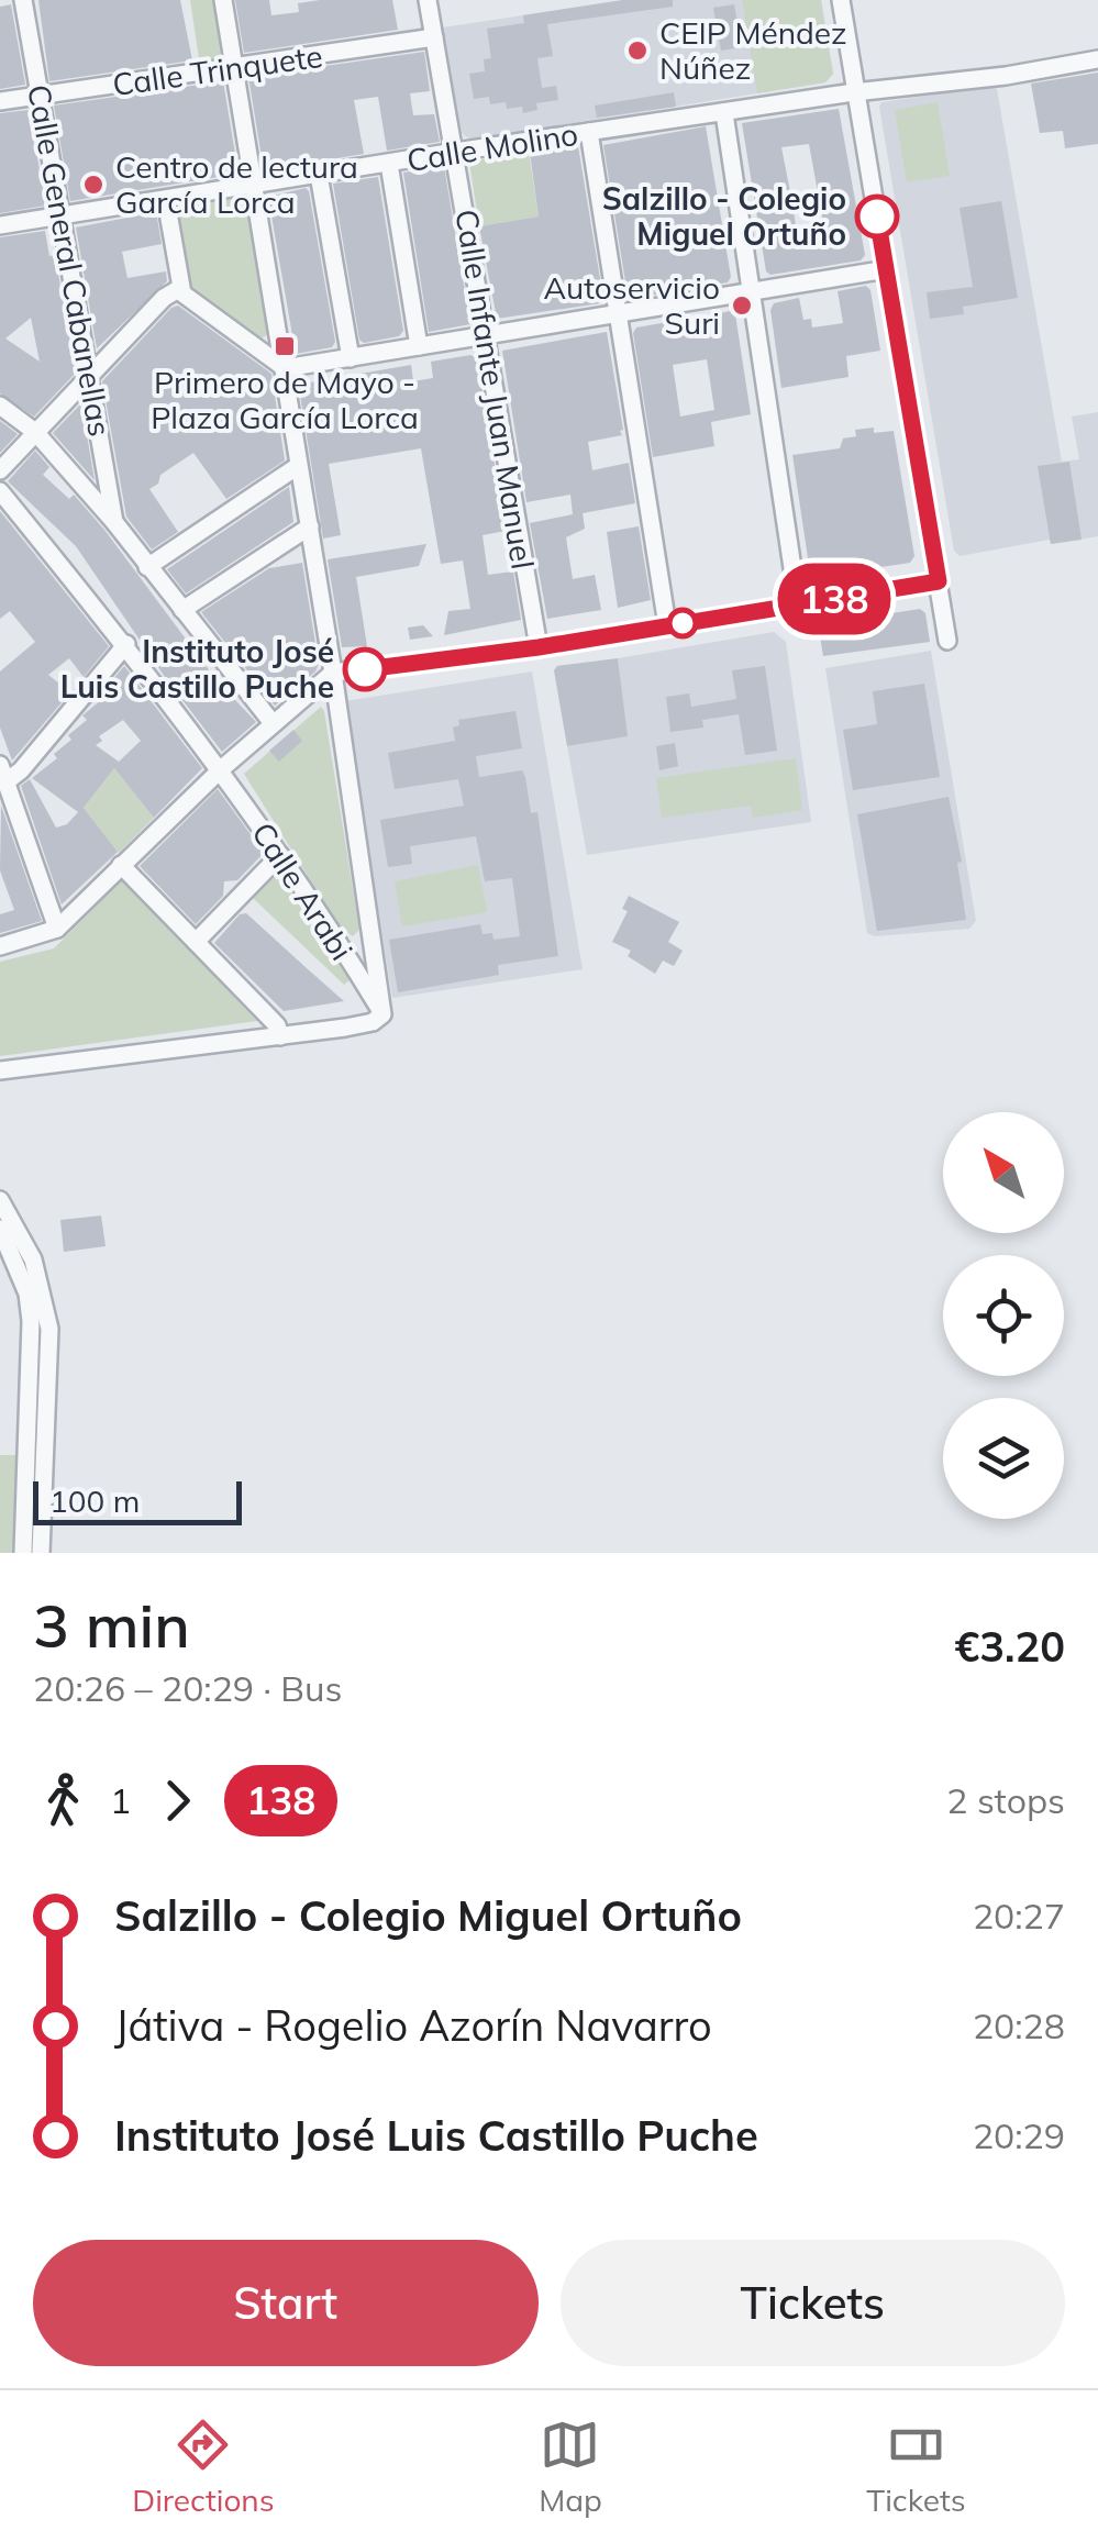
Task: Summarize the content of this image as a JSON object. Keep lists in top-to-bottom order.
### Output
{
  "streets": {
    "street": [
      "Calle Trinquete",
      "Calle Molino",
      "Calle General Cabanellas",
      "Calle Infante Juan Manuel",
      "Calle Arabi"
    ]
  },
  "crossings": [
    ["Calle Trinquete", "Calle General Cabanellas"],
    ["Calle Trinquete", "Calle Infante Juan Manuel"],
    ["Calle Molino", "Calle General Cabanellas"],
    ["Calle Molino", "Calle Infante Juan Manuel"]
  ],
  "places": {
    "other": [
      "CEIP Méndez Núñez",
      "Centro de lectura García Lorca",
      "Salzillo - Colegio Miguel Ortuño",
      "Autoservicio Suri",
      "Instituto José Luis Castillo Puche"
    ],
    "transit": ["Primero de Mayo - Plaza García Lorca"]
  },
  "lines": ["bus line 138"],
  "scale_bar": "100 m",
  "north": "top left",
  "page": {
    "on_map": "138",
    "scale": "100 m",
    "heading": ["3 min", "20:26 – 20:29 · Bus", "€3.20"],
    "legs": ["1", "138", "2 stops"],
    "list": [
      {
        "name": "Salzillo - Colegio Miguel Ortuño",
        "value": "20:27"
      },
      {
        "name": "Játiva - Rogelio Azorín Navarro",
        "value": "20:28"
      },
      {
        "name": "Instituto José Luis Castillo Puche",
        "value": "20:29"
      }
    ],
    "buttons": ["Start", "Tickets"],
    "tabs": ["Directions", "Map", "Tickets"]
  }
}
